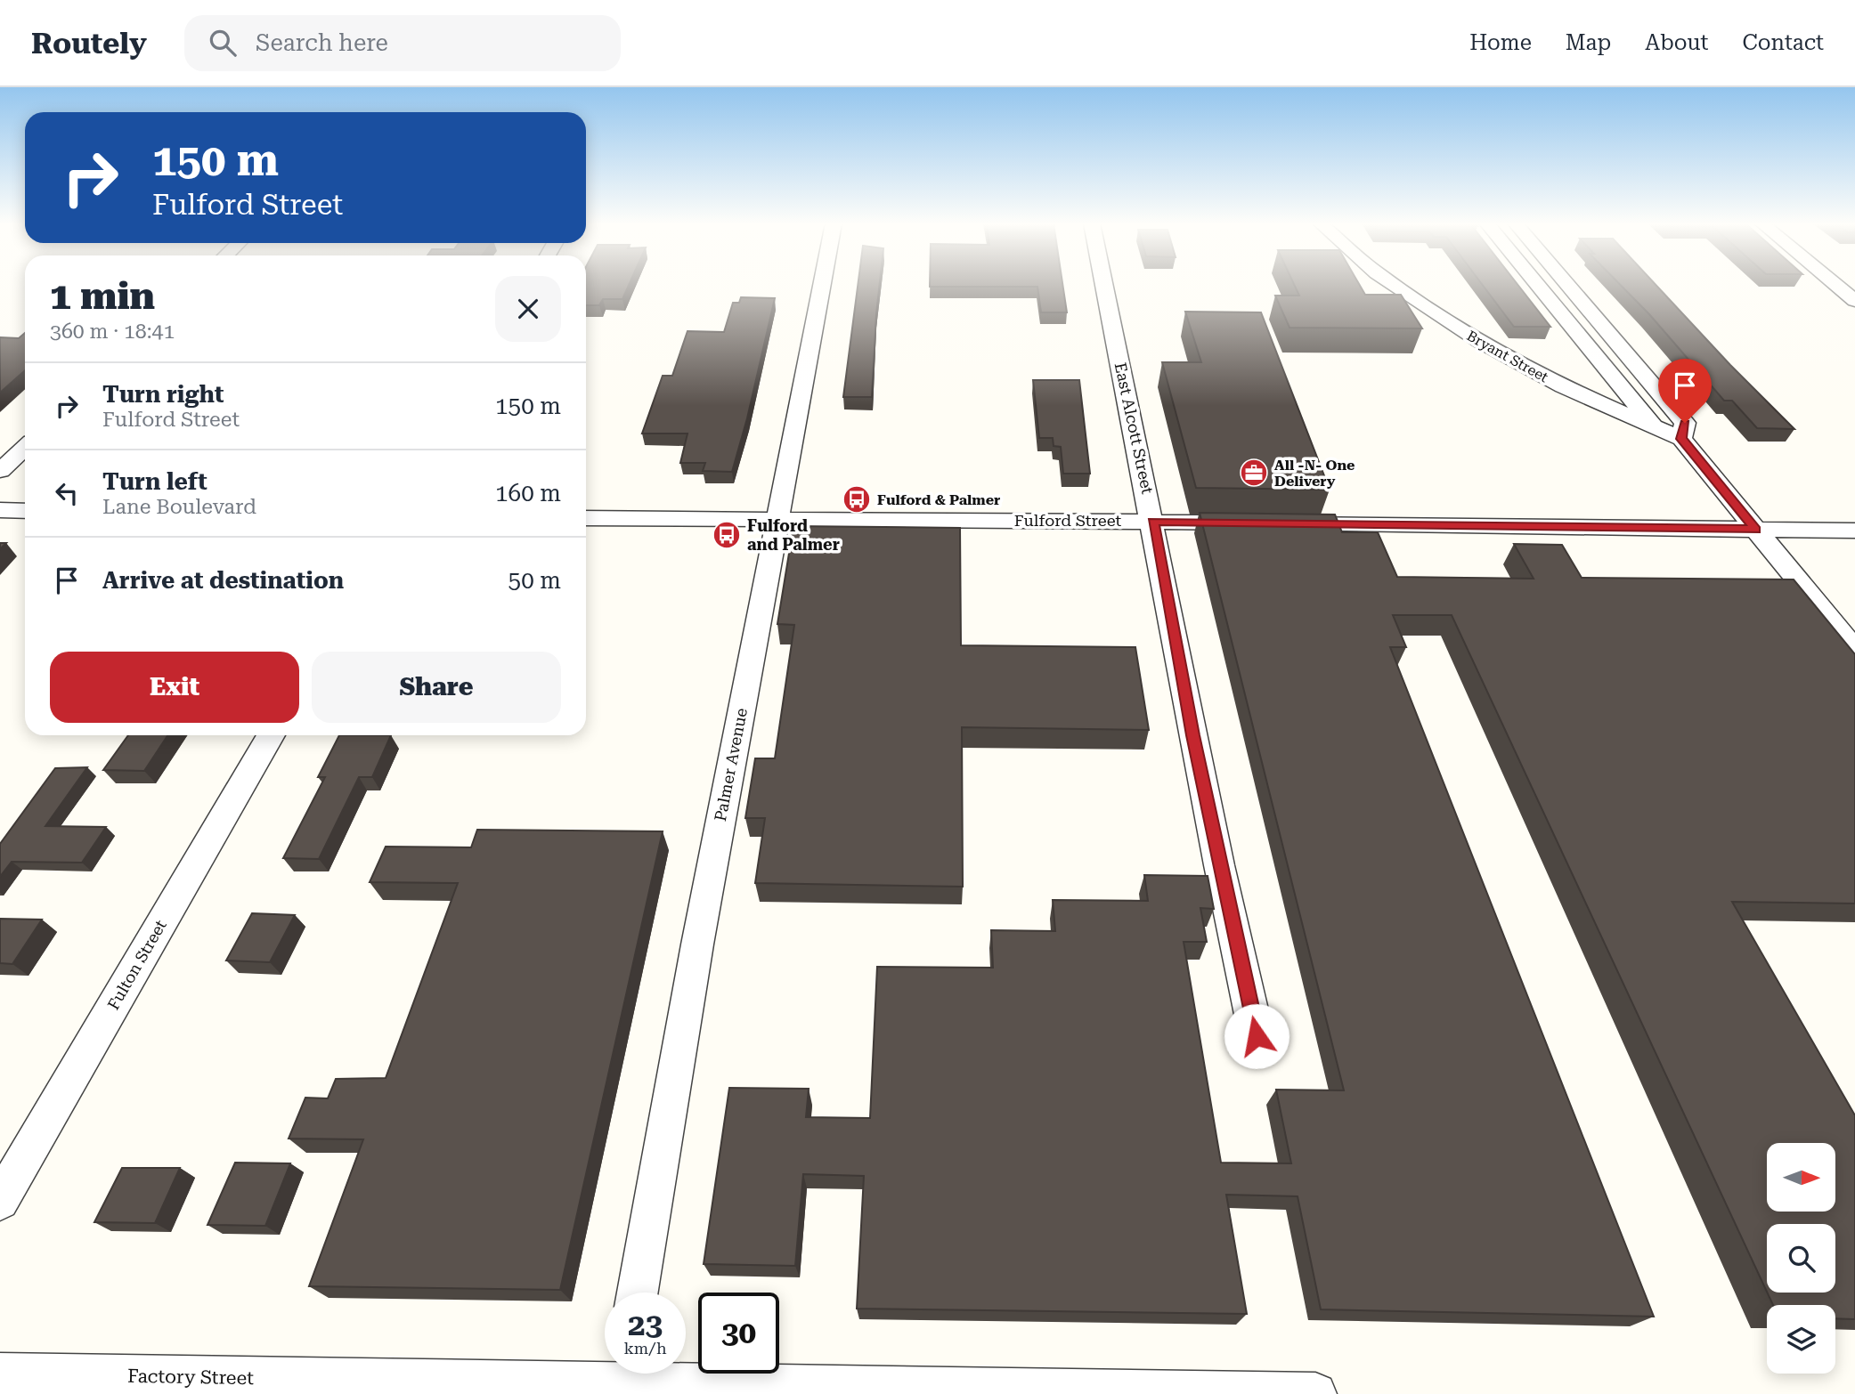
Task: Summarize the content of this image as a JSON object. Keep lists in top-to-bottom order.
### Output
{
  "streets": {
    "street": [
      "Bryant Street",
      "East Alcott Street",
      "Fulford Street",
      "Palmer Avenue",
      "Fulton Street",
      "Factory Street"
    ]
  },
  "crossings": [
    ["East Alcott Street", "Fulford Street"],
    ["Fulford Street", "Palmer Avenue"]
  ],
  "places": {
    "office": ["All -N- One Delivery"],
    "bus stop": ["Fulford & Palmer", "Fulford and Palmer"]
  },
  "north": "right",
  "page": {
    "header": "Routely",
    "search": "Search here",
    "nav": [
      "Home",
      "Map",
      "About",
      "Contact"
    ],
    "turn": ["150 m", "Fulford Street"],
    "heading": ["1 min", "360 m · 18:41"],
    "list": [
      {
        "name": "Turn right",
        "note": "Fulford Street",
        "value": "150 m"
      },
      {
        "name": "Turn left",
        "note": "Lane Boulevard",
        "value": "160 m"
      },
      {
        "name": "Arrive at destination",
        "value": "50 m"
      }
    ],
    "buttons": ["Exit", "Share"],
    "speed": "23 km/h",
    "limit": "30"
  }
}
